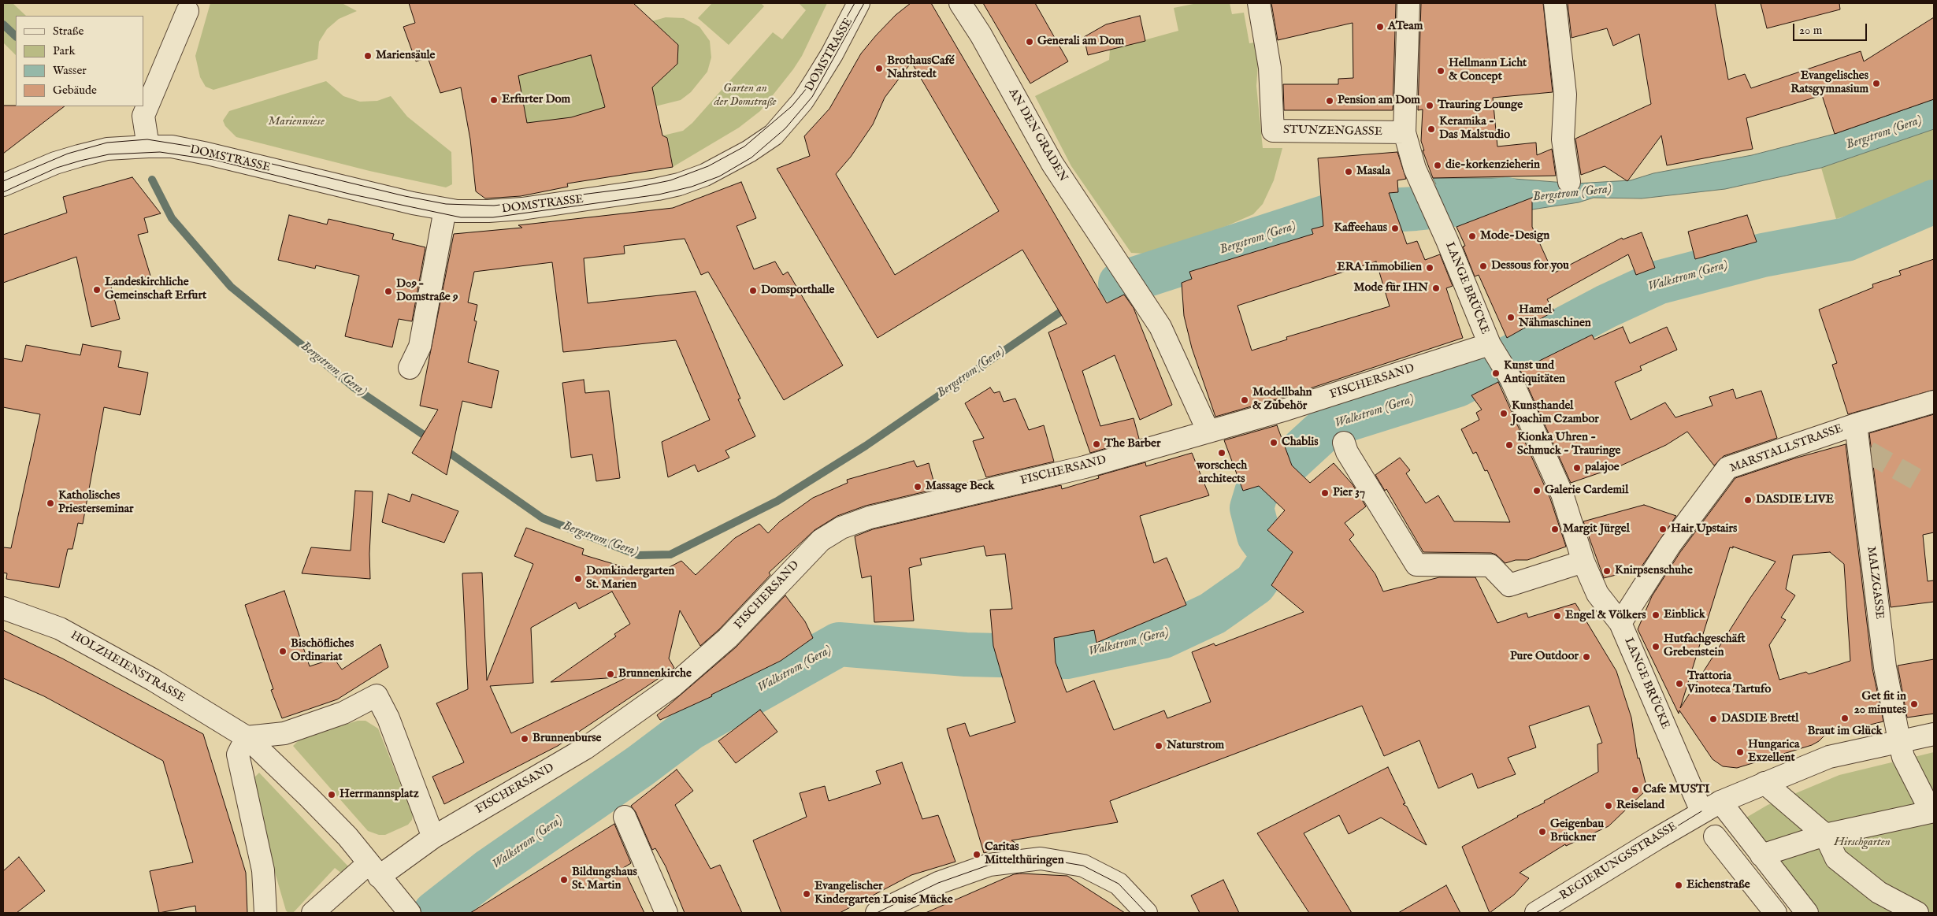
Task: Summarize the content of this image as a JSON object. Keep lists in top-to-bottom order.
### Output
{
  "streets": {
    "street": [
      "DOMSTRASSE",
      "STUNZENGASSE",
      "AN DEN GRADEN",
      "LANGE BRÜCKE",
      "FISCHERSAND",
      "MARSTALLSTRASSE",
      "MALZGASSE",
      "HOLZHEIENSTRASSE",
      "REGIERUNGSSTRASSE"
    ]
  },
  "crossings": [
    ["STUNZENGASSE", "LANGE BRÜCKE"],
    ["AN DEN GRADEN", "FISCHERSAND"],
    ["LANGE BRÜCKE", "FISCHERSAND"],
    ["LANGE BRÜCKE", "MARSTALLSTRASSE"],
    ["LANGE BRÜCKE", "REGIERUNGSSTRASSE"],
    ["MARSTALLSTRASSE", "MALZGASSE"],
    ["MALZGASSE", "REGIERUNGSSTRASSE"]
  ],
  "water": ["Bergstrom (Gera)", "Walkstrom (Gera)"],
  "parks": ["Garten an der Domstraße", "Marienwiese", "Hirschgarten"],
  "places": [
    "ATeam",
    "Generali am Dom",
    "Mariensäule",
    "BrothausCafé Nahrstedt",
    "Hellmann Licht & Concept",
    "Evangelisches Ratsgymnasium",
    "Erfurter Dom",
    "Pension am Dom",
    "Trauring Lounge",
    "Keramika - Das Malstudio",
    "die-korkenzieherin",
    "Masala",
    "Kaffeehaus",
    "Mode-Design",
    "Dessous for you",
    "ERA Immobilien",
    "Mode für IHN",
    "Landeskirchliche Gemeinschaft Erfurt",
    "Domsporthalle",
    "D09 – Domstraße 9",
    "Hamel Nähmaschinen",
    "Kunst und Antiquitäten",
    "Modellbahn & Zubehör",
    "Kunsthandel Joachim Czambor",
    "Chablis",
    "The Barber",
    "Kionka Uhren - Schmuck - Trauringe",
    "worschech architects",
    "palajoe",
    "Massage Beck",
    "Galerie Cardemil",
    "Pier 37",
    "DASDIE LIVE",
    "Katholisches Priesterseminar",
    "Margit Jürgel",
    "Hair Upstairs",
    "Knirpsenschuhe",
    "Domkindergarten St. Marien",
    "Einblick",
    "Engel & Völkers",
    "Hutfachgeschäft Grebenstein",
    "Bischöfliches Ordinariat",
    "Pure Outdoor",
    "Brunnenkirche",
    "Trattoria Vinoteca Tartufo",
    "Get fit in 20 minutes",
    "Braut im Glück",
    "DASDIE Brettl",
    "Brunnenburse",
    "Naturstrom",
    "Hungarica Exzellent",
    "Cafe MUSTI",
    "Herrmannsplatz",
    "Reiseland",
    "Geigenbau Brückner",
    "Caritas Mittelthüringen",
    "Bildungshaus St. Martin",
    "Eichenstraße",
    "Evangelischer Kindergarten Louise Mücke"
  ],
  "legend": [
    "Straße",
    "Park",
    "Wasser",
    "Gebäude"
  ],
  "scale_bar": "20 m"
}
